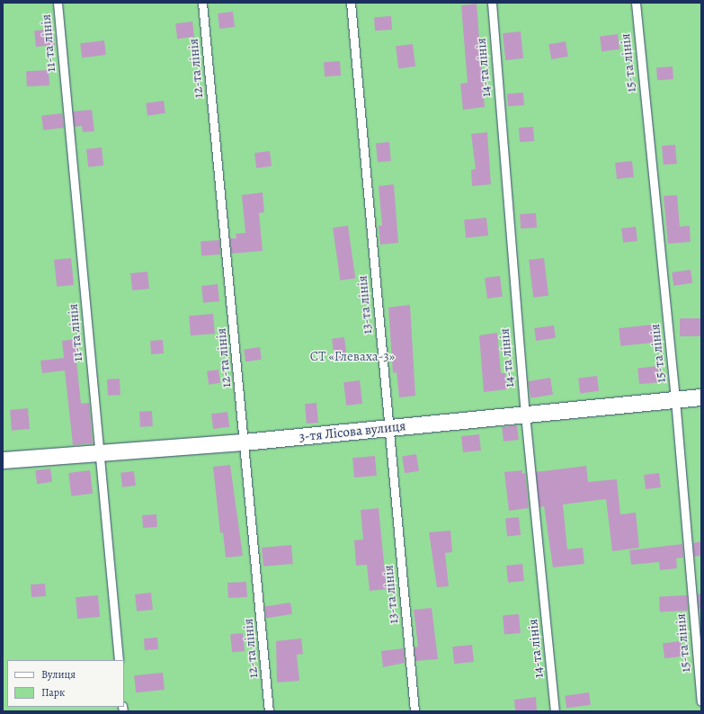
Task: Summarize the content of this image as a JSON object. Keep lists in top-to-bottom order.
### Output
{
  "streets": {
    "street": ["3-тя Лісова вулиця"],
    "lane": [
      "11-та лінія",
      "15-та лінія",
      "14-та лінія",
      "12-та лінія",
      "13-та лінія"
    ]
  },
  "crossings": [
    ["11-та лінія", "3-тя Лісова вулиця"],
    ["15-та лінія", "3-тя Лісова вулиця"],
    ["14-та лінія", "3-тя Лісова вулиця"],
    ["12-та лінія", "3-тя Лісова вулиця"],
    ["13-та лінія", "3-тя Лісова вулиця"]
  ],
  "parks": ["СТ «Глеваха-3»"],
  "legend": ["Вулиця", "Парк"]
}
